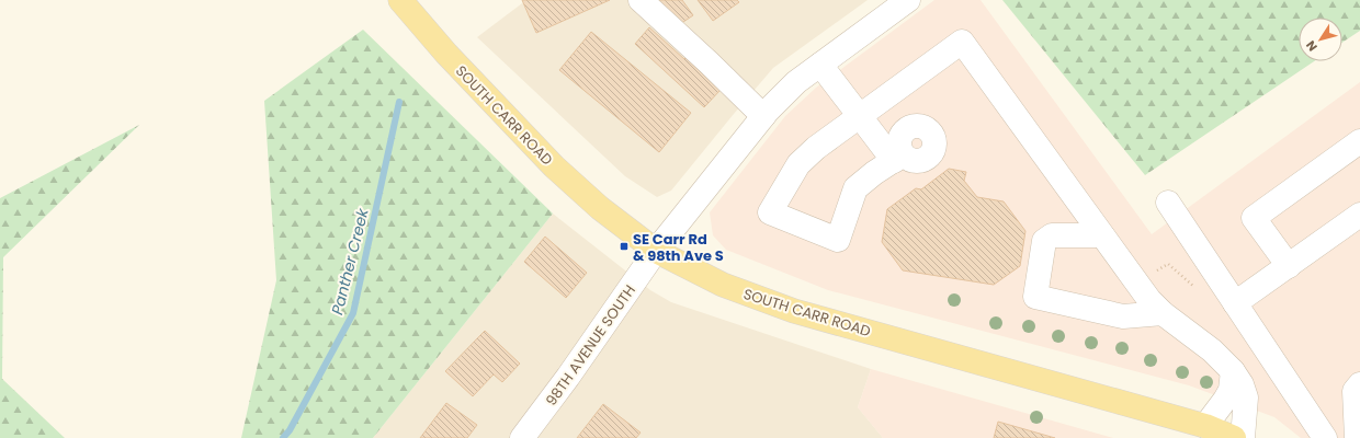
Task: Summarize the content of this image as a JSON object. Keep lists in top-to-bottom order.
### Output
{
  "streets": {
    "main road": ["SOUTH CARR ROAD"],
    "street": ["98TH AVENUE SOUTH"]
  },
  "crossings": [
    ["SOUTH CARR ROAD", "98TH AVENUE SOUTH"]
  ],
  "water": ["Panther Creek"],
  "places": {
    "transit": ["SE Carr Rd & 98th Ave S"]
  },
  "north": "bottom left"
}
